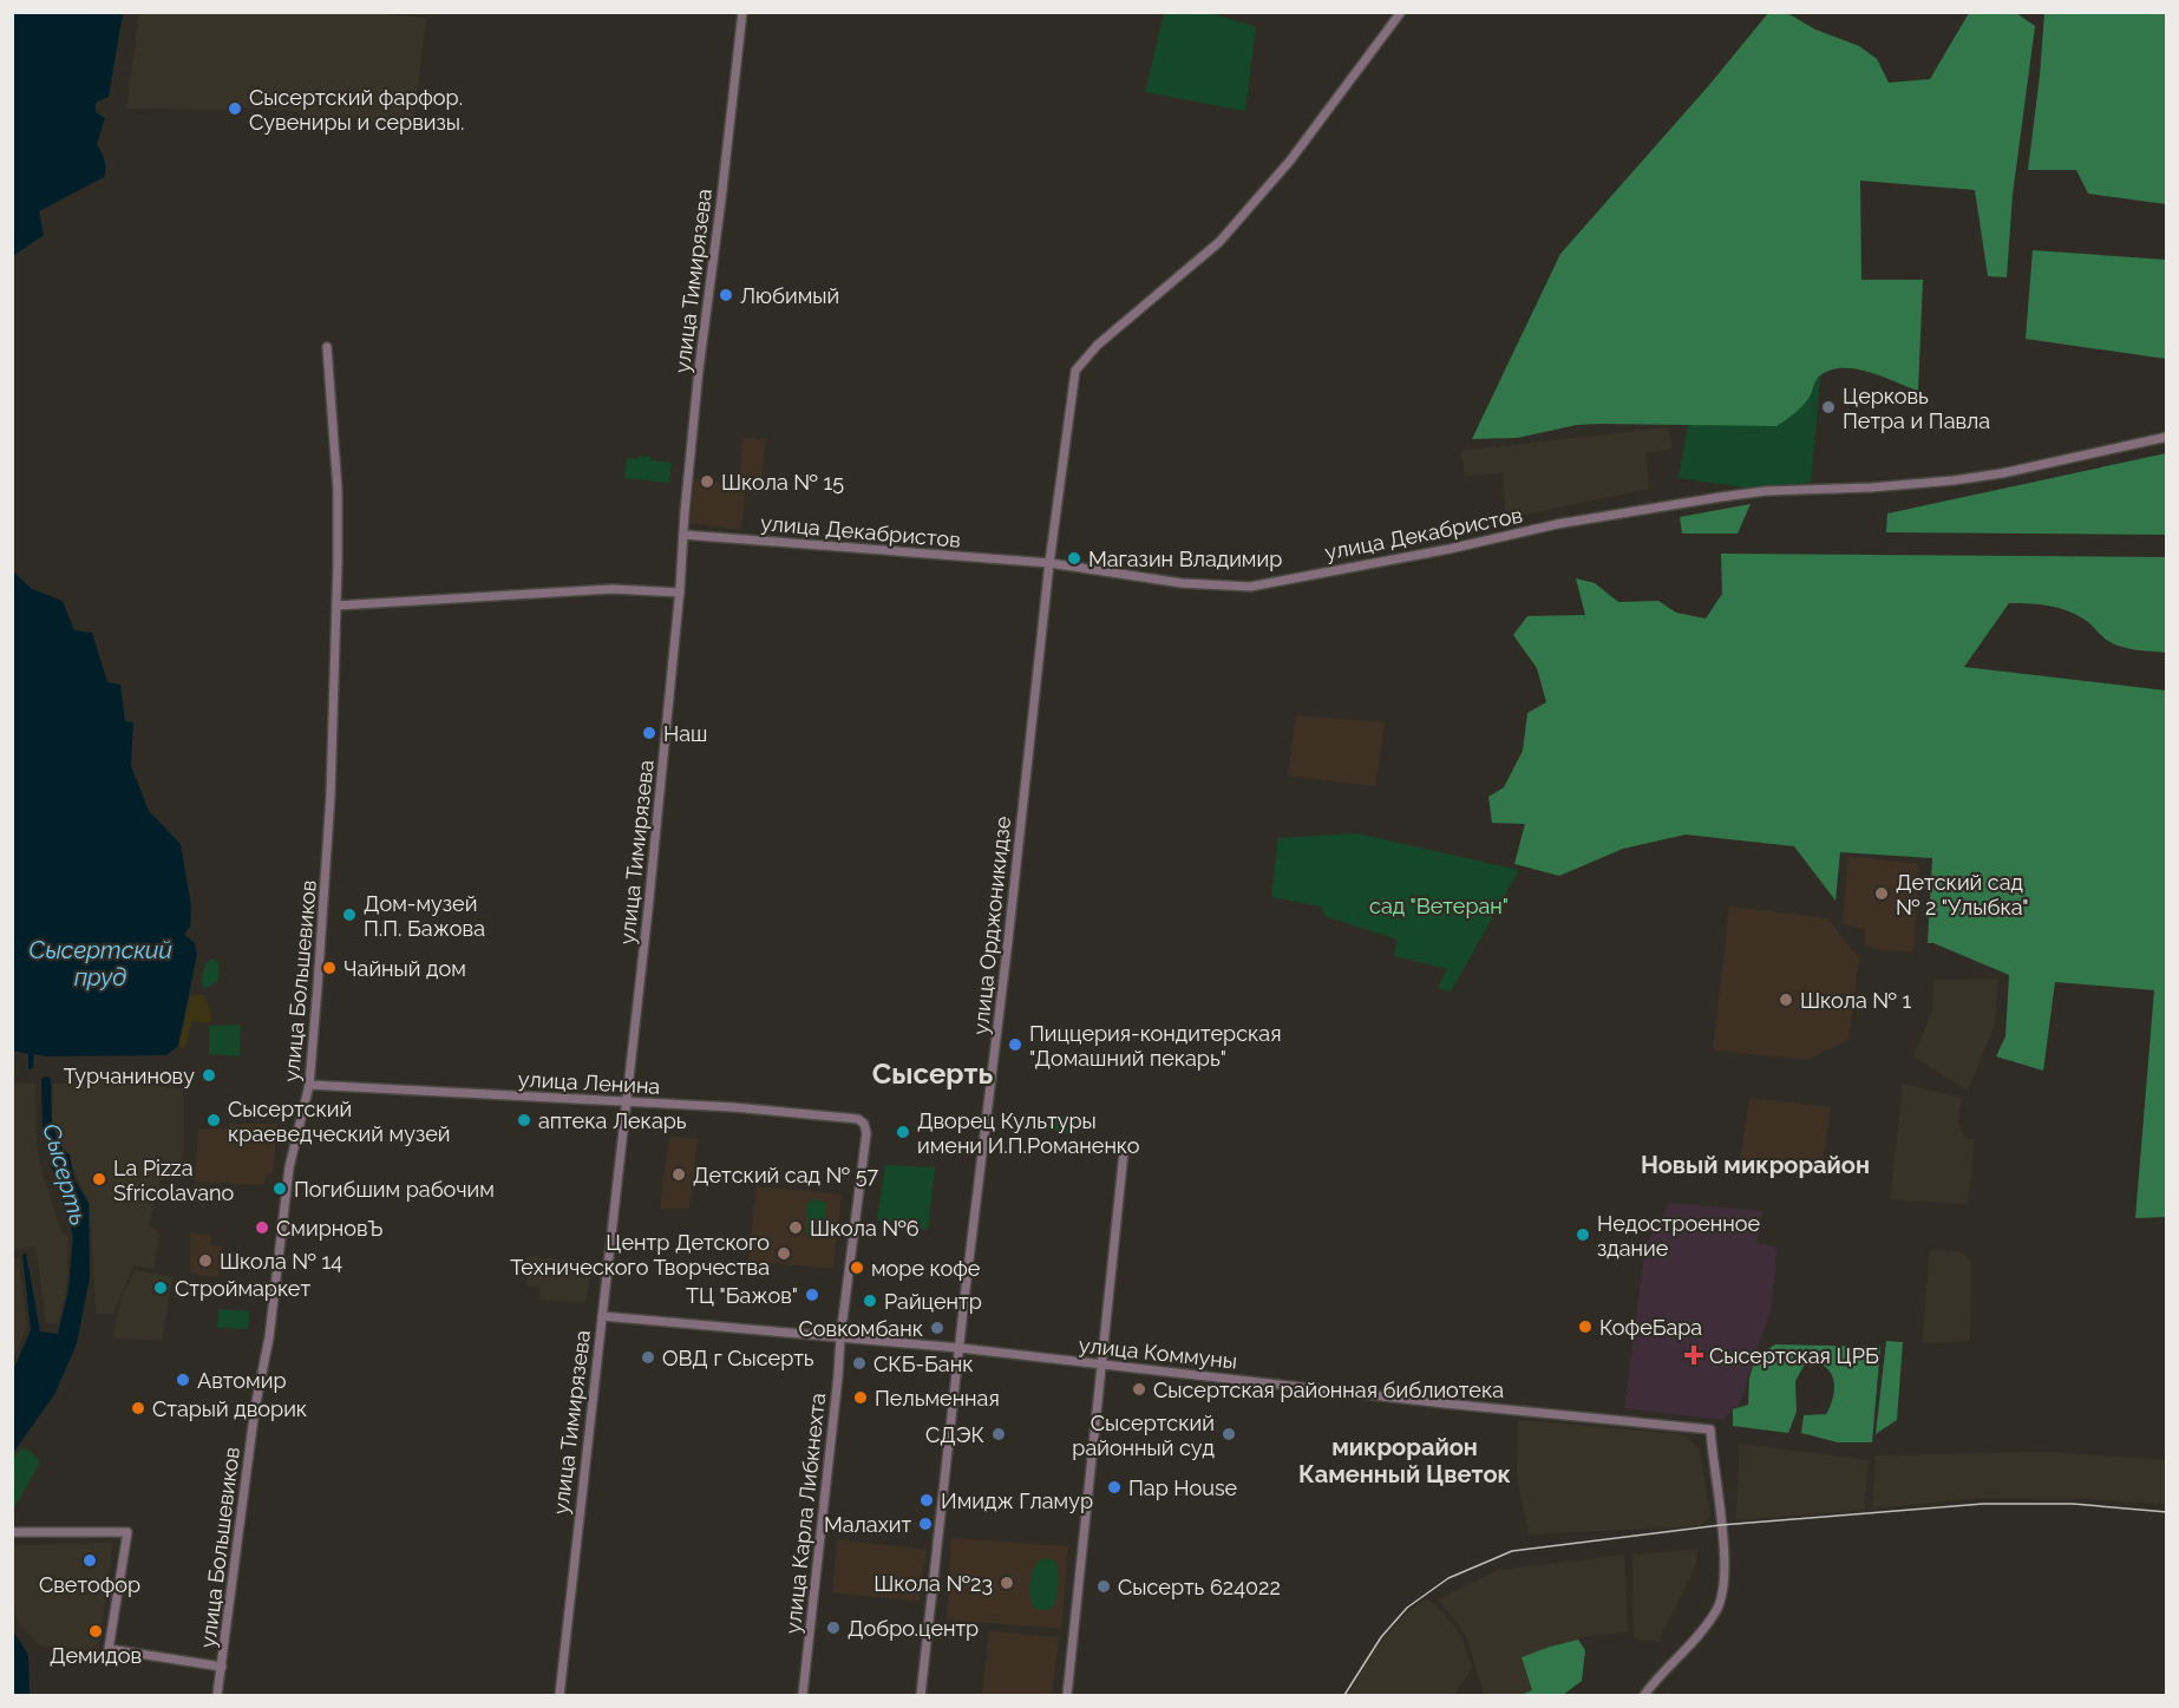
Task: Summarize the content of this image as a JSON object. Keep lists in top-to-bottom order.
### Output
{
  "streets": {
    "street": [
      "улица Тимирязева",
      "улица Декабристов",
      "улица Орджоникидзе",
      "улица Большевиков",
      "улица Ленина",
      "улица Коммуны",
      "улица Карла Либкнехта"
    ]
  },
  "crossings": [
    ["улица Тимирязева", "улица Декабристов"],
    ["улица Тимирязева", "улица Ленина"],
    ["улица Тимирязева", "улица Коммуны"],
    ["улица Декабристов", "улица Орджоникидзе"],
    ["улица Орджоникидзе", "улица Коммуны"],
    ["улица Большевиков", "улица Ленина"],
    ["улица Ленина", "улица Карла Либкнехта"],
    ["улица Коммуны", "улица Карла Либкнехта"]
  ],
  "districts": ["Сысерть", "Новый микрорайон", "микрорайон Каменный Цветок"],
  "water": ["Сысертский пруд", "Сысерть"],
  "parks": ["сад \"Ветеран\""],
  "places": {
    "other": [
      "Сысертский фарфор. Сувениры и сервизы.",
      "Любимый",
      "Церковь Петра и Павла",
      "Школа № 15",
      "Магазин Владимир",
      "Наш",
      "Детский сад № 2 \"Улыбка\"",
      "Дом-музей П.П. Бажова",
      "Чайный дом",
      "Школа № 1",
      "Пиццерия-кондитерская \"Домашний пекарь\"",
      "Турчанинову",
      "Сысертский краеведческий музей",
      "аптека Лекарь",
      "Дворец Культуры имени И.П.Романенко",
      "Детский сад № 57",
      "La Pizza Sfricolavano",
      "Погибшим рабочим",
      "СмирновЪ",
      "Школа №6",
      "Недостроенное здание",
      "Центр Детского Технического Творчества",
      "Школа № 14",
      "море кофе",
      "Строймаркет",
      "ТЦ \"Бажов\"",
      "Райцентр",
      "КофеБара",
      "Совкомбанк",
      "ОВД г Сысерть",
      "СКБ-Банк",
      "Автомир",
      "Сысертская районная библиотека",
      "Пельменная",
      "Старый дворик",
      "СДЭК",
      "Сысертский районный суд",
      "Пар House",
      "Имидж Гламур",
      "Малахит",
      "Светофор",
      "Школа №23",
      "Сысерть 624022",
      "Добро.центр",
      "Демидов"
    ],
    "health": ["Сысертская ЦРБ"]
  }
}
